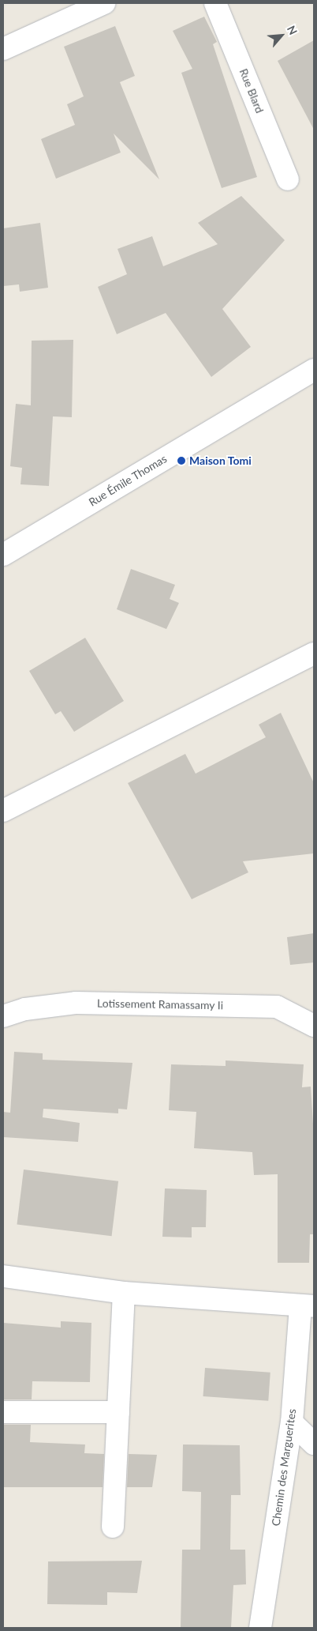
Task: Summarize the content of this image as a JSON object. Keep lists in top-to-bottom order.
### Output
{
  "streets": {
    "street": [
      "Rue Blard",
      "Rue Émile Thomas",
      "Lotissement Ramassamy Ii",
      "Chemin des Marguerites"
    ]
  },
  "places": ["Maison Tomi"],
  "north": "top right"
}
